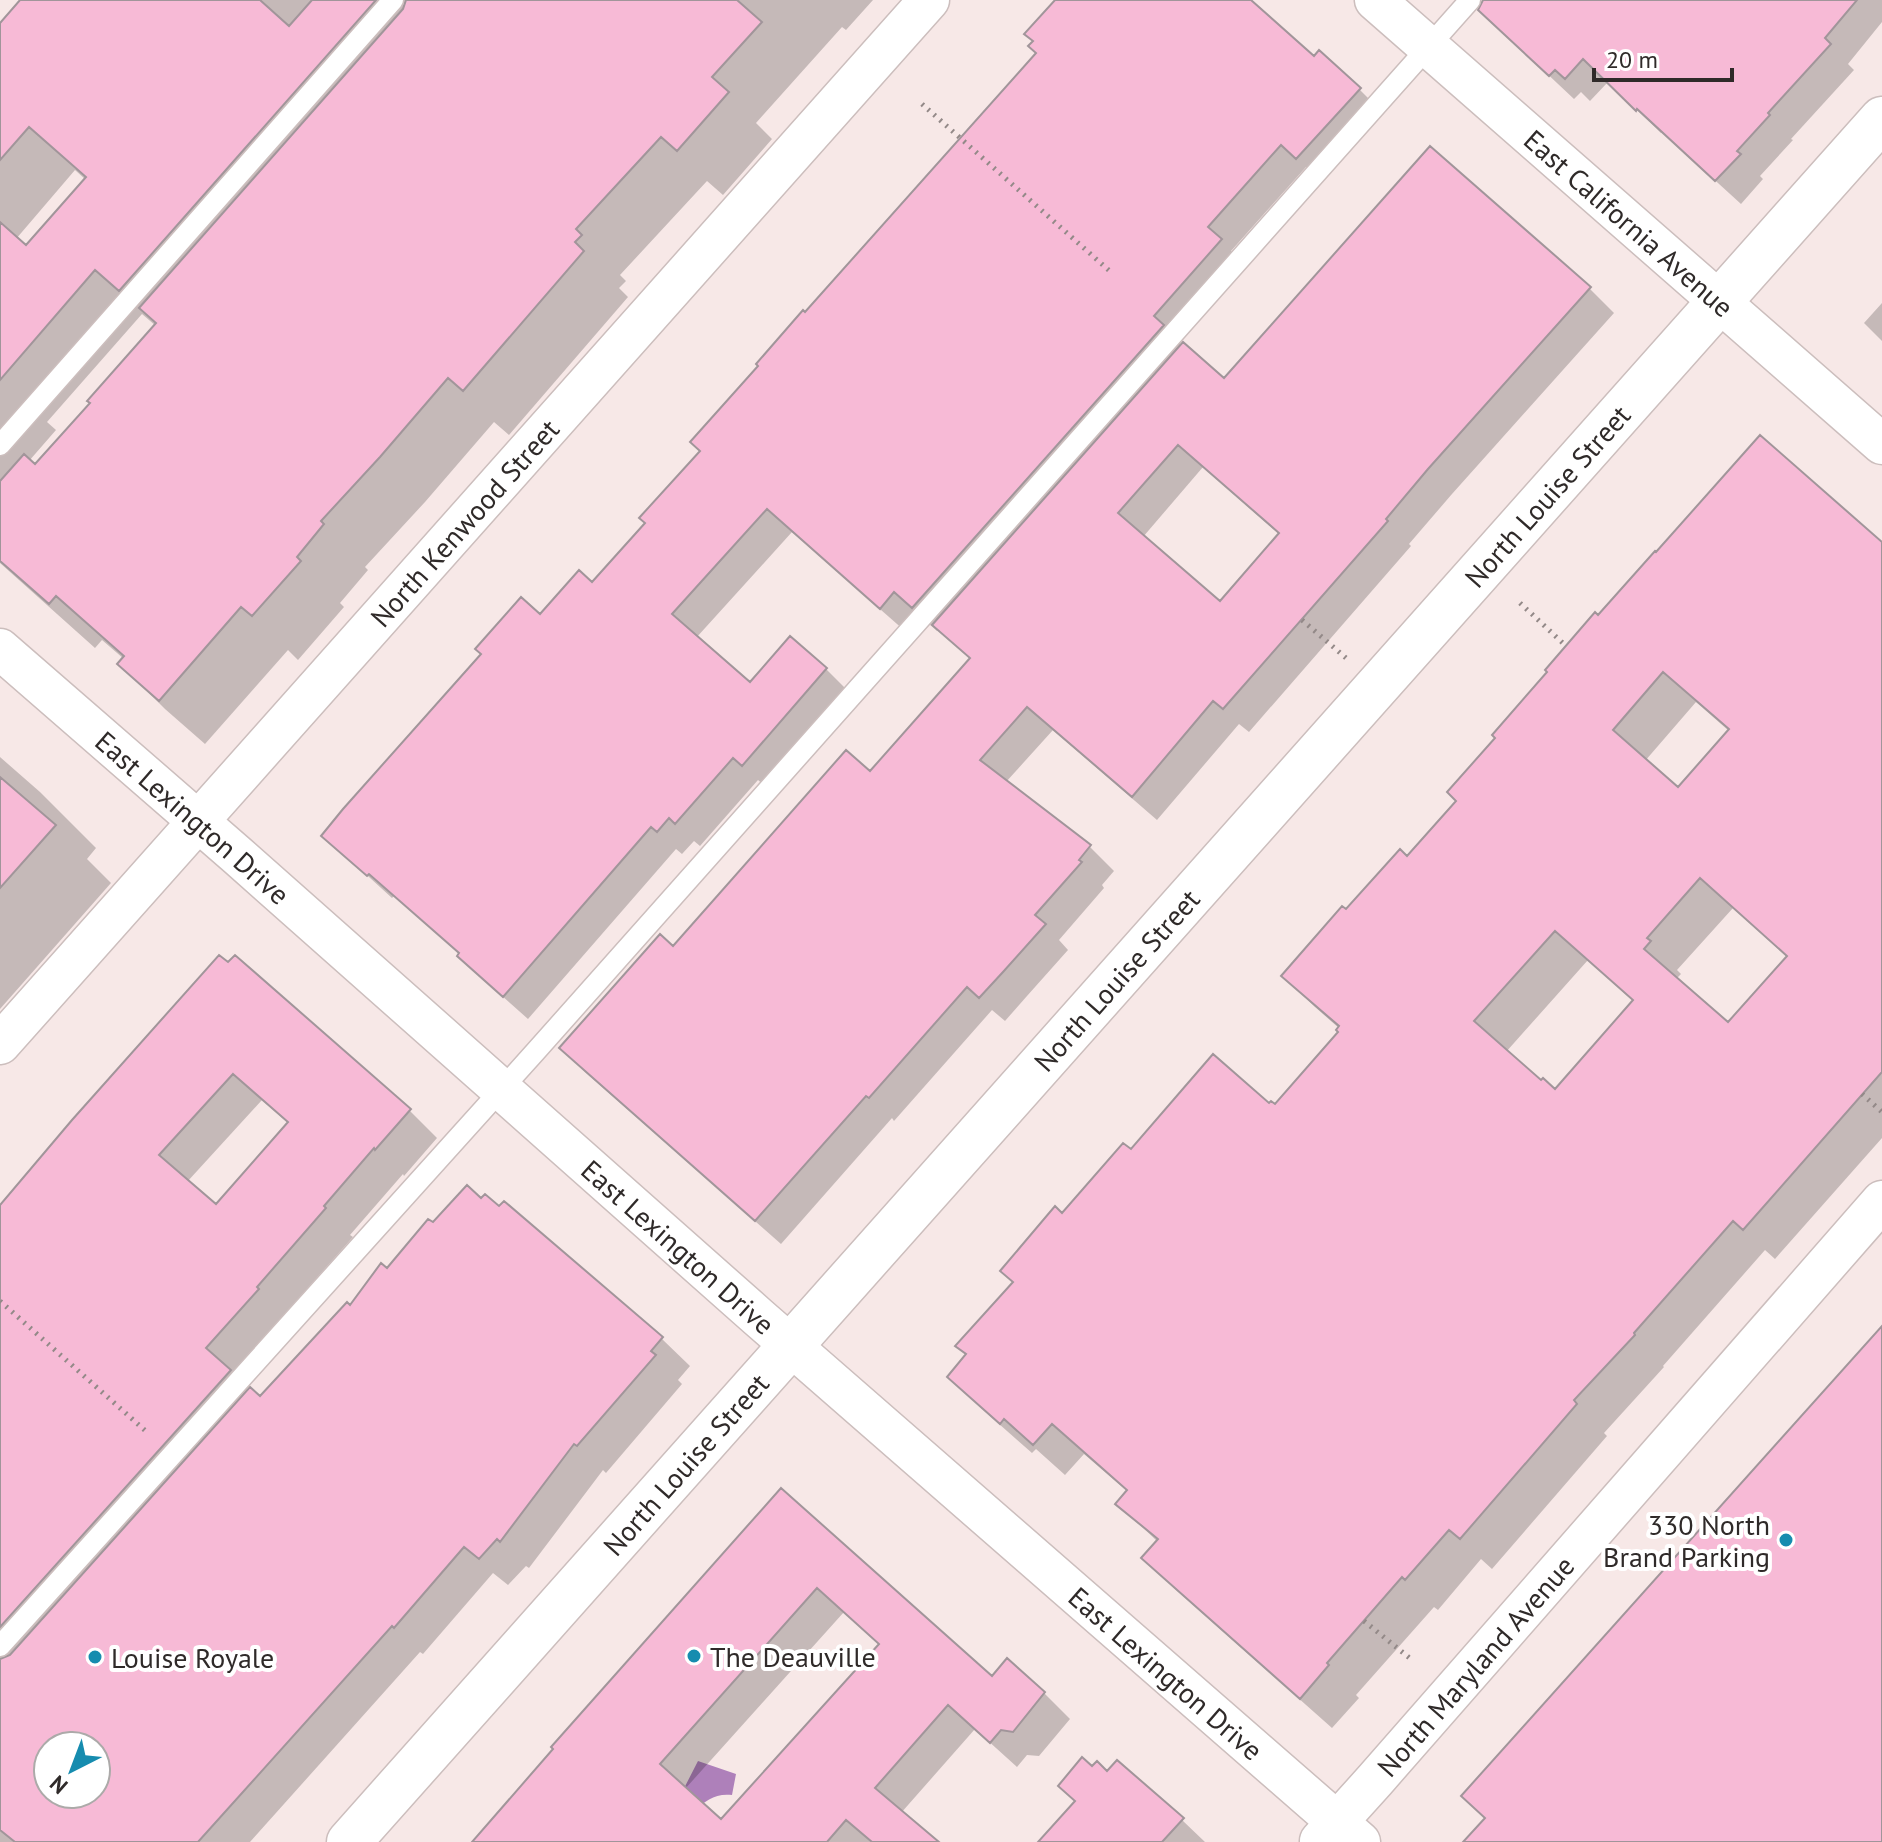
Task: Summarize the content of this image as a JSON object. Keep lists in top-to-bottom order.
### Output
{
  "streets": {
    "street": [
      "East California Avenue",
      "North Louise Street",
      "North Kenwood Street",
      "East Lexington Drive",
      "North Maryland Avenue"
    ]
  },
  "crossings": [
    ["East California Avenue", "North Louise Street"],
    ["North Louise Street", "East Lexington Drive"],
    ["North Kenwood Street", "East Lexington Drive"],
    ["East Lexington Drive", "North Maryland Avenue"]
  ],
  "places": ["330 North Brand Parking", "The Deauville", "Louise Royale"],
  "scale_bar": "20 m",
  "north": "bottom left"
}
